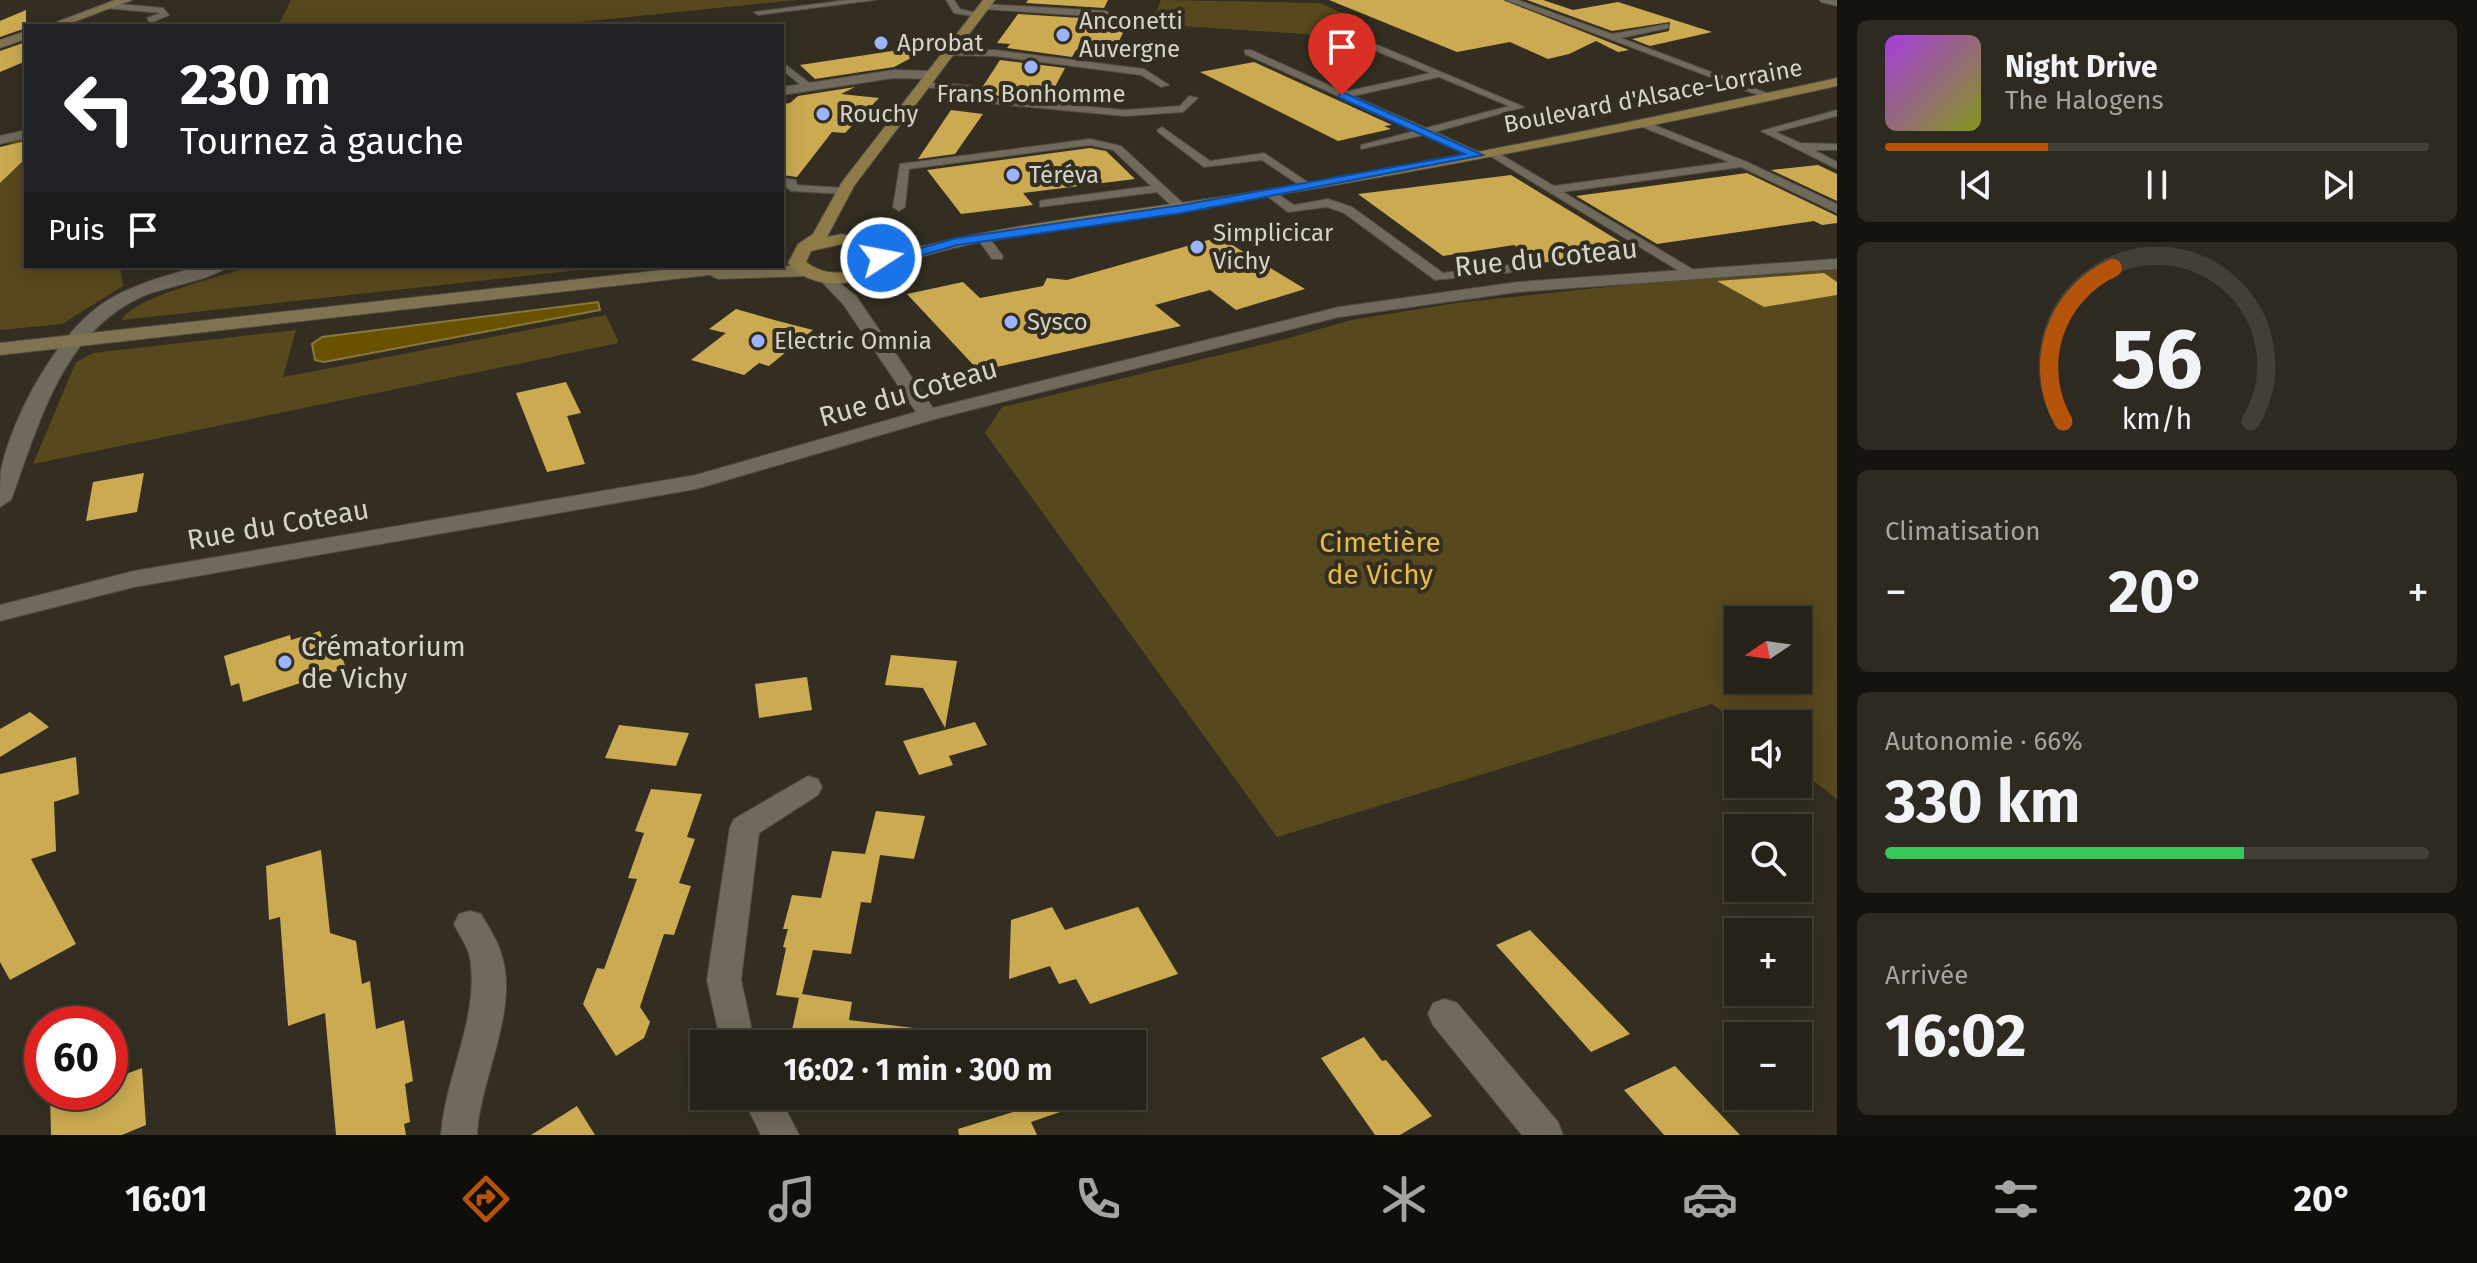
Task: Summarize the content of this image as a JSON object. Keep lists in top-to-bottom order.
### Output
{
  "streets": {
    "main road": ["Boulevard d'Alsace-Lorraine"],
    "street": ["Rue du Coteau"]
  },
  "parks": ["Cimetière de Vichy"],
  "places": [
    "Anconetti Auvergne",
    "Aprobat",
    "Frans Bonhomme",
    "Rouchy",
    "Téréva",
    "Simplicicar Vichy",
    "Sysco",
    "Electric Omnia",
    "Crématorium de Vichy"
  ],
  "north": "left",
  "page": {
    "turn": ["230 m", "Tournez à gauche"],
    "song": ["Night Drive", "The Halogens"],
    "then": "Puis",
    "tile": [
      "Climatisation",
      ["Autonomie · 66%", "330 km"],
      ["Arrivée", "16:02"]
    ],
    "heat": ["−", "20°", "+"],
    "map_buttons": ["+", "−"],
    "limit": "60",
    "trip": "16:02 · 1 min · 300 m",
    "tabs": ["16:01", "20°"],
    "gauge": ["56", "km/h"]
  }
}
